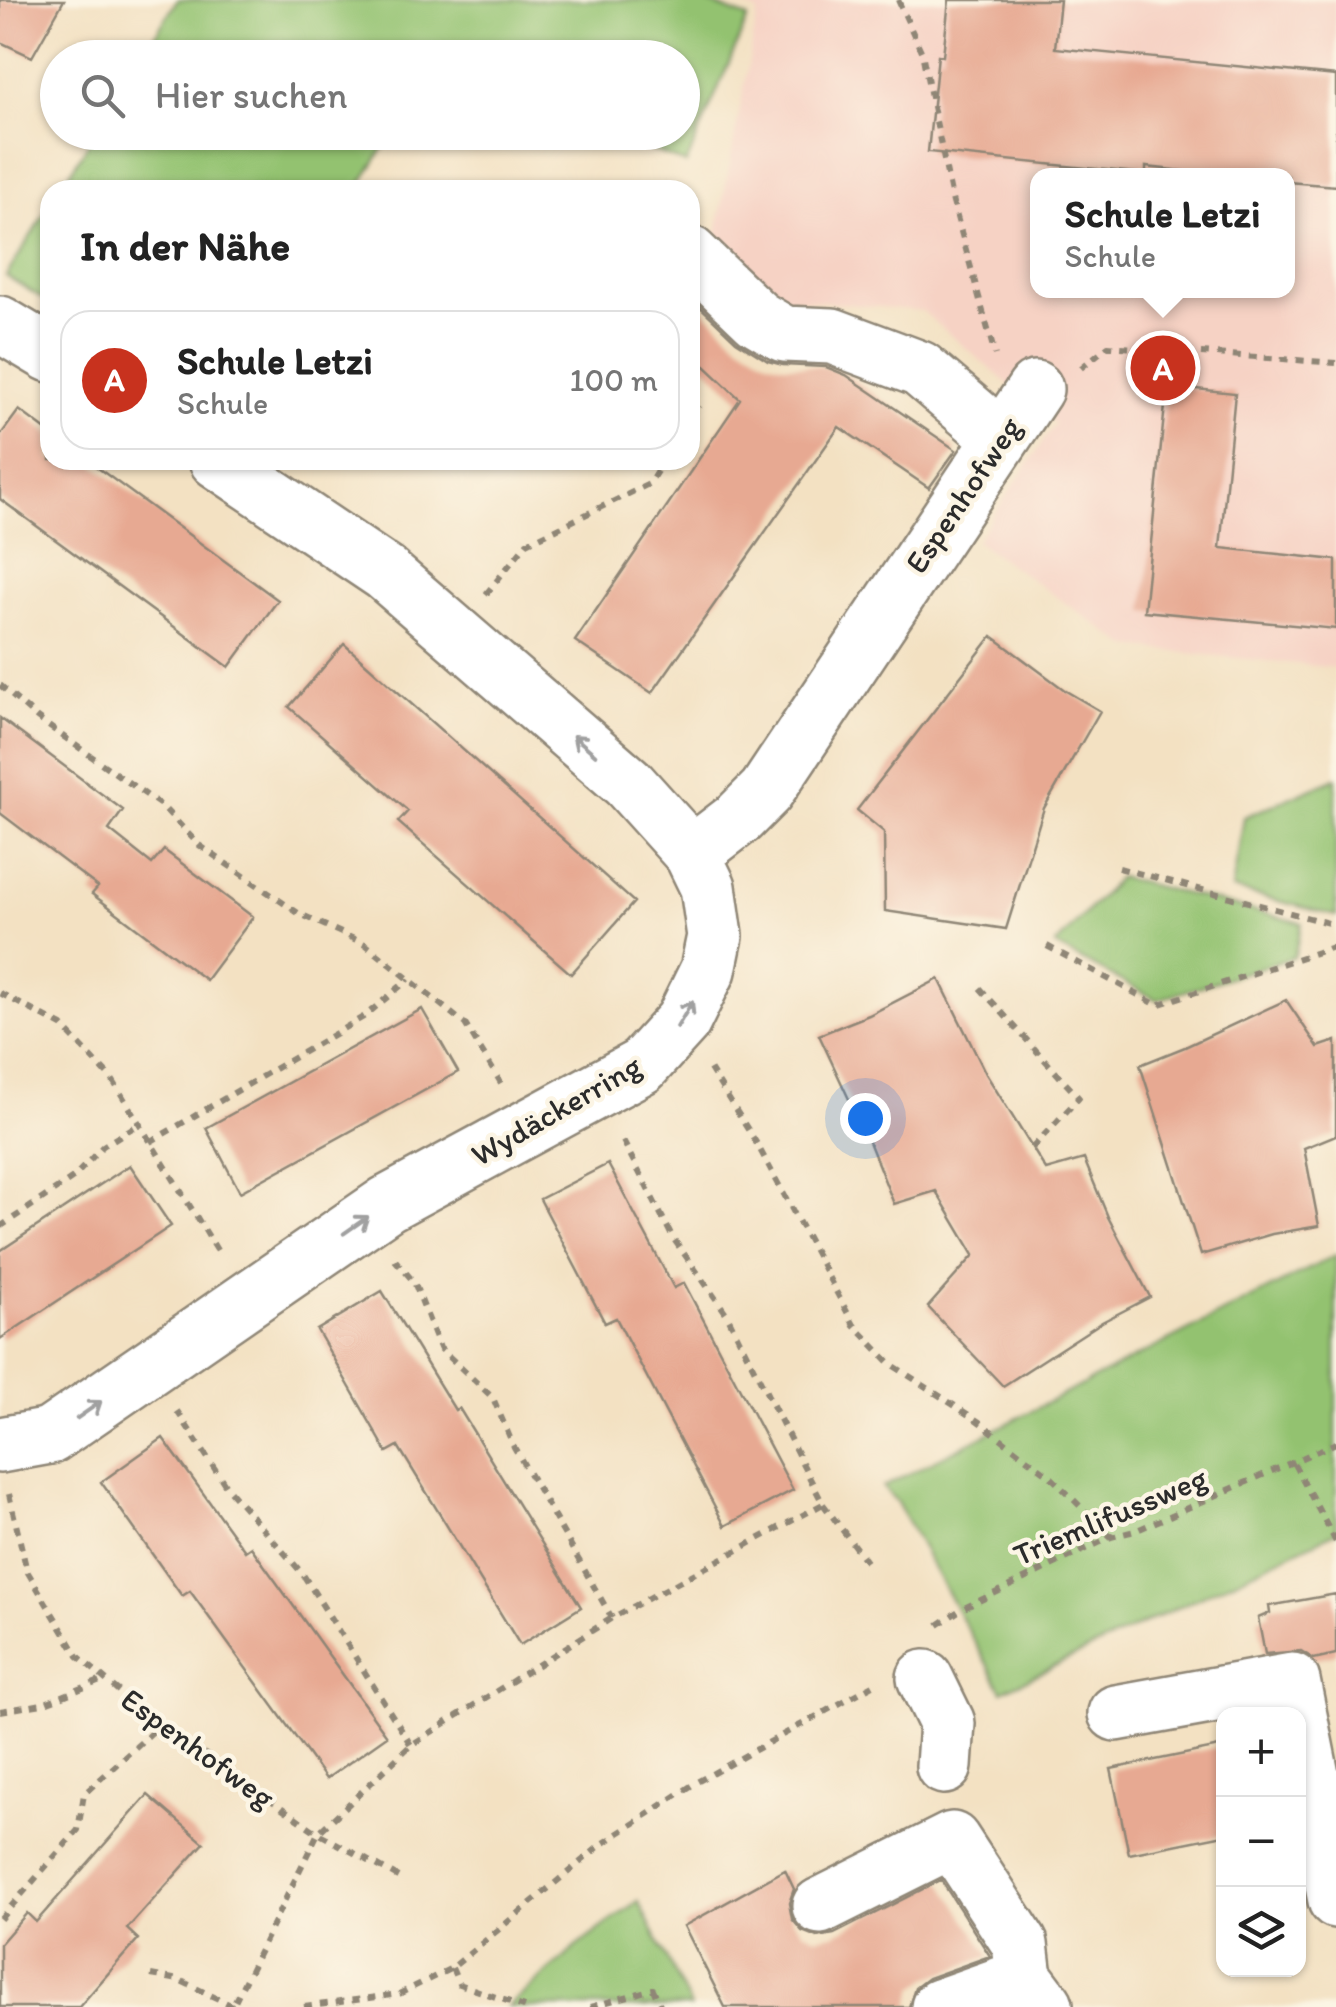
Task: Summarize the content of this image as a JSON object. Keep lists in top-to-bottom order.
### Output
{
  "streets": {
    "street": ["Espenhofweg", "Wydäckerring"],
    "path": ["Triemlifussweg"]
  },
  "crossings": [
    ["Espenhofweg", "Wydäckerring"]
  ],
  "page": {
    "search": "Hier suchen",
    "popup": ["Schule Letzi", "Schule"],
    "heading": "In der Nähe",
    "list": [
      {
        "mark": "A",
        "name": "Schule Letzi",
        "note": "Schule",
        "value": "100 m"
      }
    ],
    "pins": "A",
    "map_buttons": ["+", "−"]
  }
}
